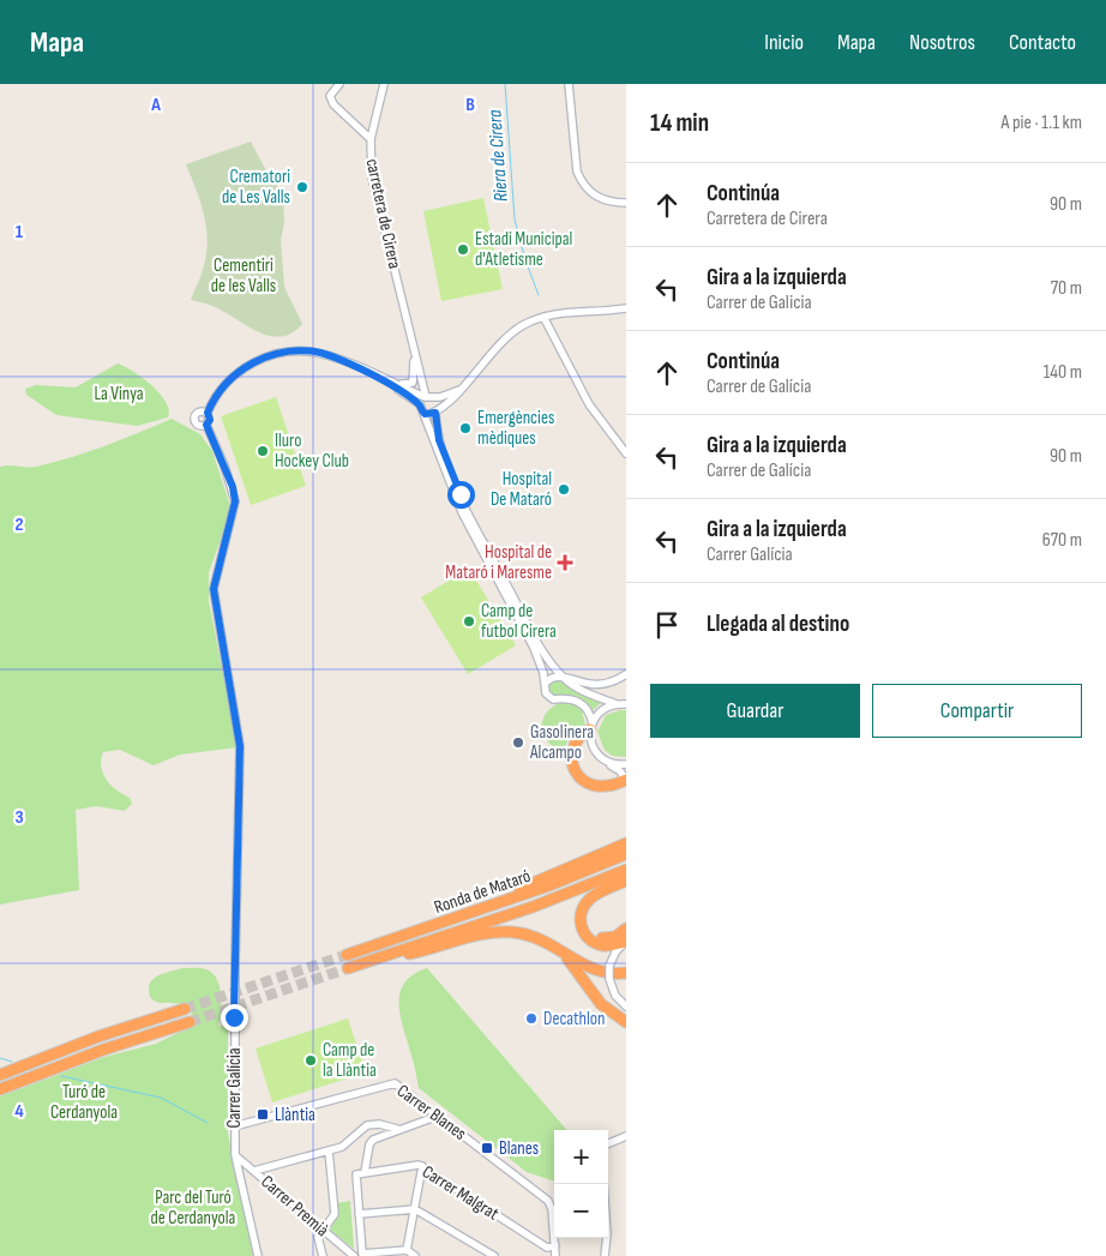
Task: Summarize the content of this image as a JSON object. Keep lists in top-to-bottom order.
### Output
{
  "streets": {
    "highway": ["Ronda de Mataró"],
    "street": [
      "carretera de Cirera",
      "Carrer Galícia",
      "Carrer Blanes",
      "Carrer Malgrat",
      "Carrer Premià"
    ]
  },
  "crossings": [
    ["Carrer Galícia", "Carrer Blanes"],
    ["Carrer Galícia", "Carrer Premià"],
    ["Carrer Blanes", "Carrer Malgrat"]
  ],
  "water": ["Riera de Cirera"],
  "parks": [
    "Cementiri de les Valls",
    "La Vinya",
    "Turó de Cerdanyola",
    "Parc del Turó de Cerdanyola"
  ],
  "places": {
    "other": [
      "Crematori de Les Valls",
      "Estadi Municipal d'Atletisme",
      "Emergències mèdiques",
      "Iluro Hockey Club",
      "Hospital De Mataró",
      "Camp de futbol Cirera",
      "Gasolinera Alcampo",
      "Decathlon",
      "Camp de la Llàntia"
    ],
    "health": ["Hospital de Mataró i Maresme"],
    "transit": ["Llàntia", "Blanes"]
  },
  "page": {
    "header": "Mapa",
    "nav": [
      "Inicio",
      "Mapa",
      "Nosotros",
      "Contacto"
    ],
    "heading": ["14 min", "A pie · 1.1 km"],
    "list": [
      ["Continúa", "Carretera de Cirera", "90 m"],
      ["Gira a la izquierda", "Carrer de Galicia", "70 m"],
      ["Continúa", "Carrer de Galícia", "140 m"],
      ["Gira a la izquierda", "Carrer de Galícia", "90 m"],
      ["Gira a la izquierda", "Carrer Galícia", "670 m"],
      "Llegada al destino"
    ],
    "buttons": ["Guardar", "Compartir"],
    "map_buttons": ["+", "−"]
  },
  "grid": {
    "columns": ["A", "B"],
    "rows": [
      "1",
      "2",
      "3",
      "4"
    ]
  }
}
